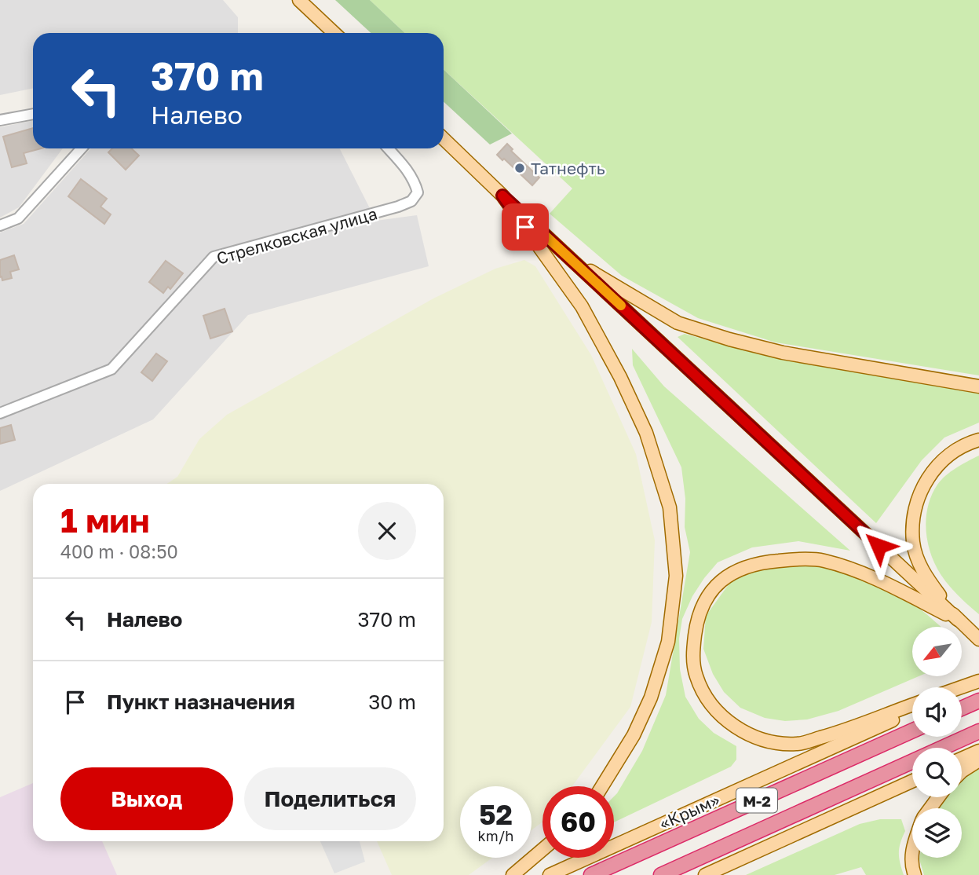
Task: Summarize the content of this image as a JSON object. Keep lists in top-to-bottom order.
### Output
{
  "streets": {
    "highway": ["М-2", "«Крым»"],
    "street": ["Стрелковская улица"]
  },
  "places": ["Татнефть"],
  "north": "bottom left",
  "page": {
    "turn": ["370 m", "Налево"],
    "heading": ["1 мин", "400 m · 08:50"],
    "list": [
      {
        "name": "Налево",
        "value": "370 m"
      },
      {
        "name": "Пункт назначения",
        "value": "30 m"
      }
    ],
    "buttons": ["Выход", "Поделиться"],
    "speed": "52 km/h",
    "limit": "60"
  }
}
